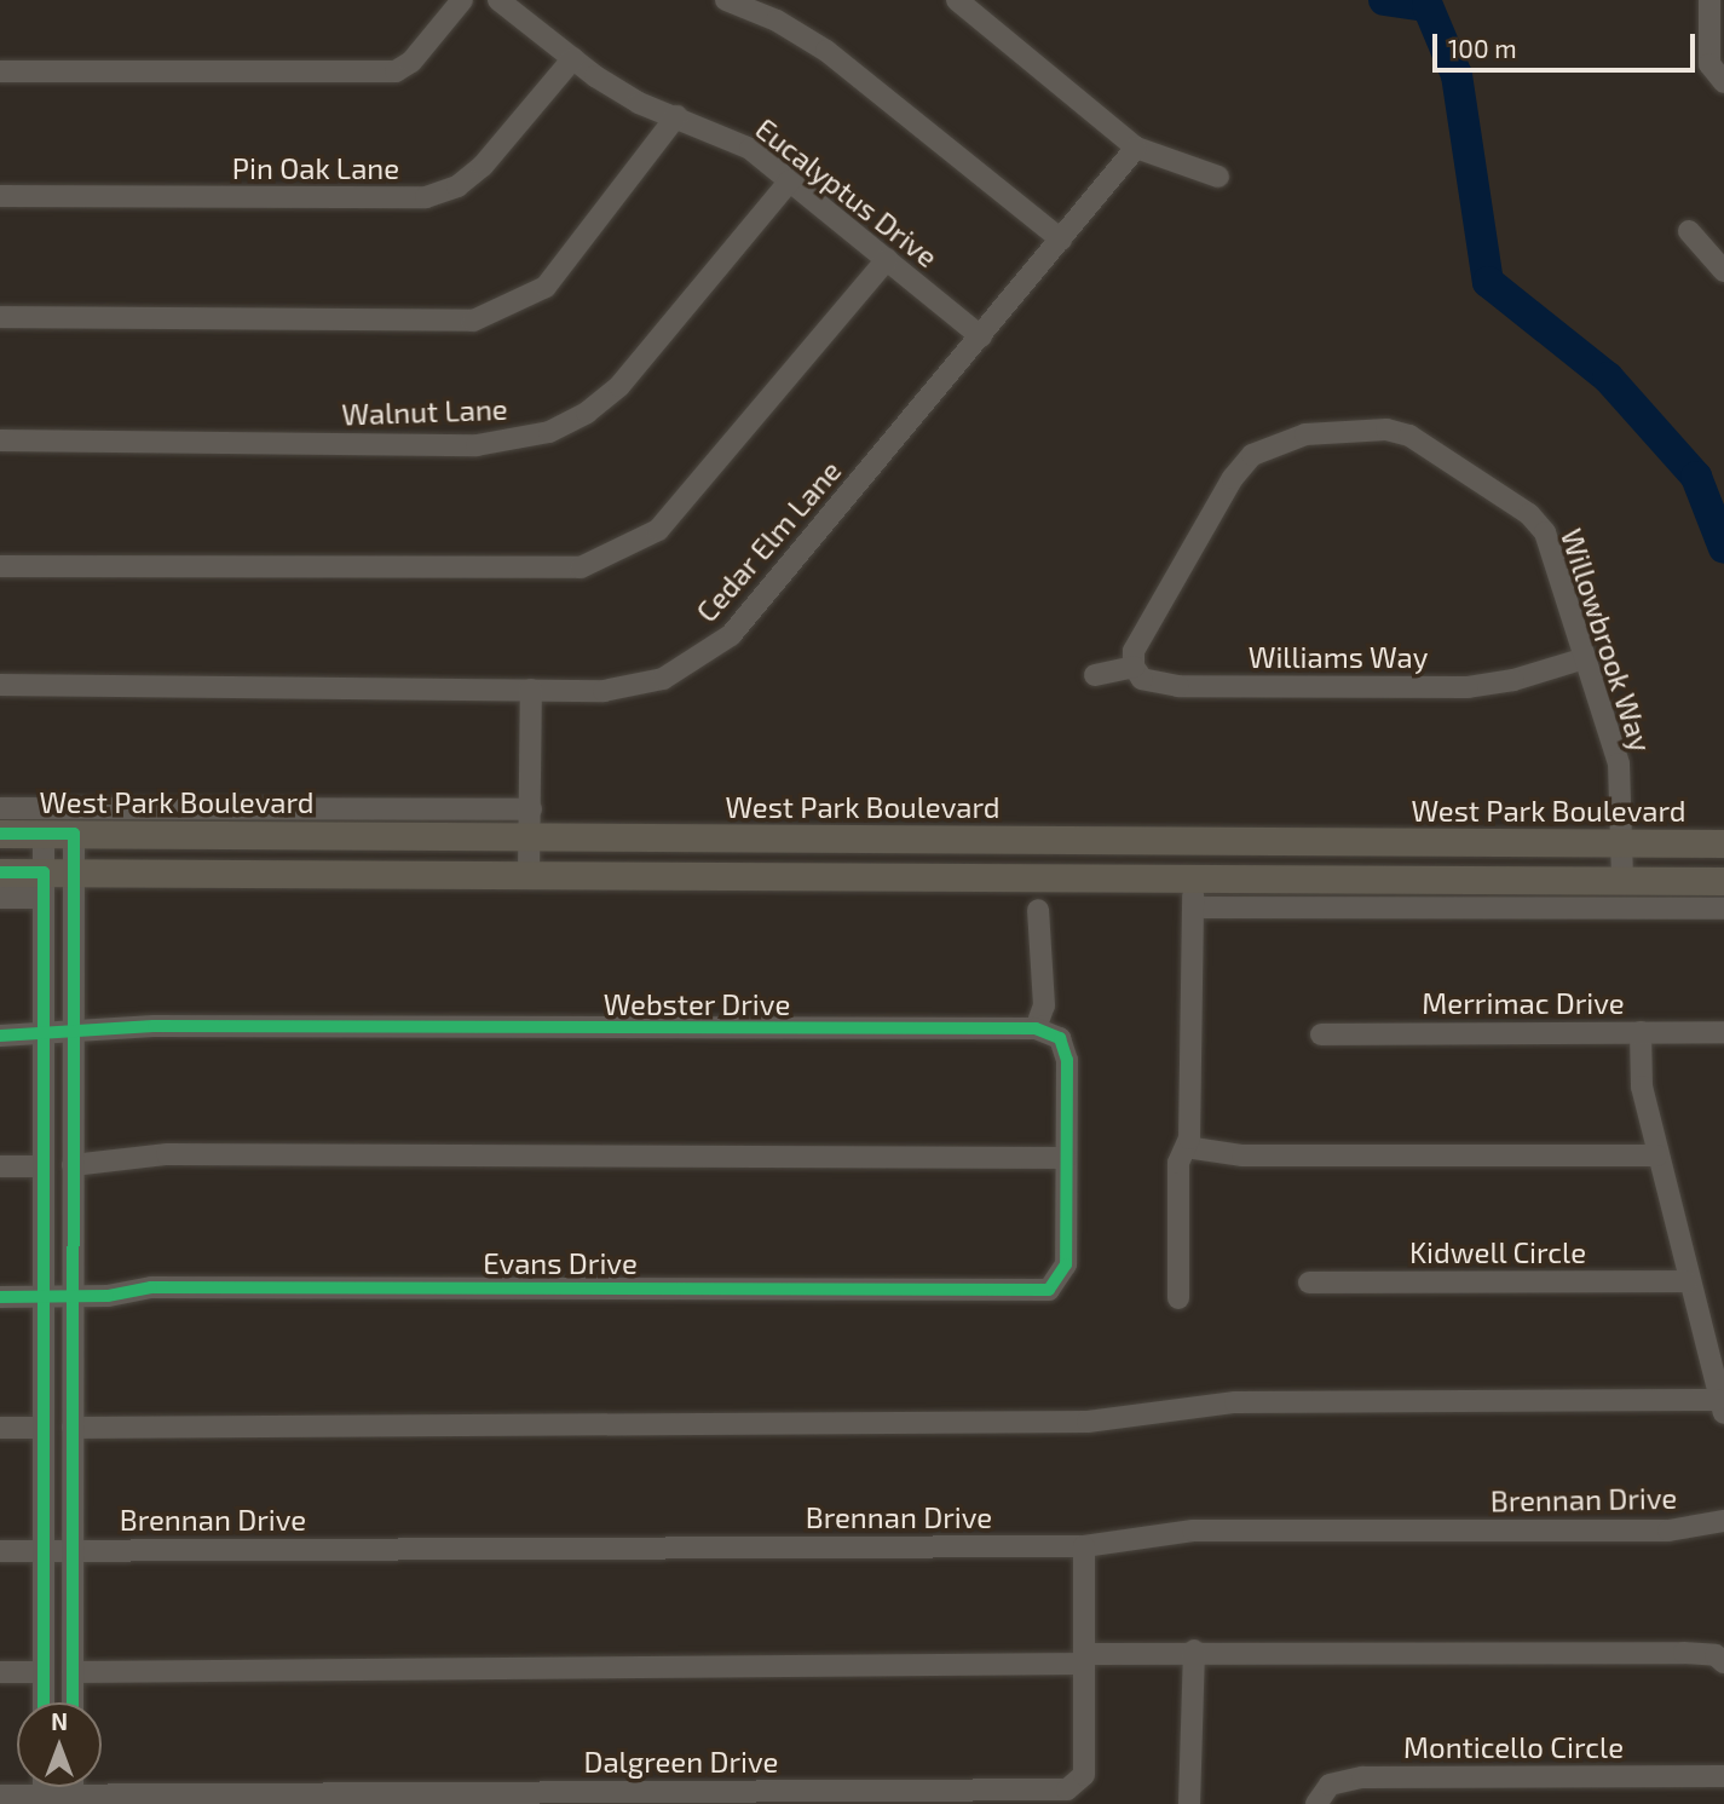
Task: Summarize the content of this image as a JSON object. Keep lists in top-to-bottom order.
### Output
{
  "streets": {
    "main road": ["West Park Boulevard"],
    "street": [
      "Pin Oak Lane",
      "Eucalyptus Drive",
      "Walnut Lane",
      "Cedar Elm Lane",
      "Willowbrook Way",
      "Williams Way",
      "Merrimac Drive",
      "Webster Drive",
      "Kidwell Circle",
      "Evans Drive",
      "Brennan Drive",
      "Monticello Circle",
      "Dalgreen Drive"
    ]
  },
  "crossings": [
    ["Pin Oak Lane", "Eucalyptus Drive"],
    ["Eucalyptus Drive", "Walnut Lane"],
    ["Eucalyptus Drive", "Cedar Elm Lane"],
    ["Willowbrook Way", "Williams Way"],
    ["Willowbrook Way", "West Park Boulevard"],
    ["Brennan Drive", "Dalgreen Drive"]
  ],
  "scale_bar": "100 m",
  "north": "top"
}
